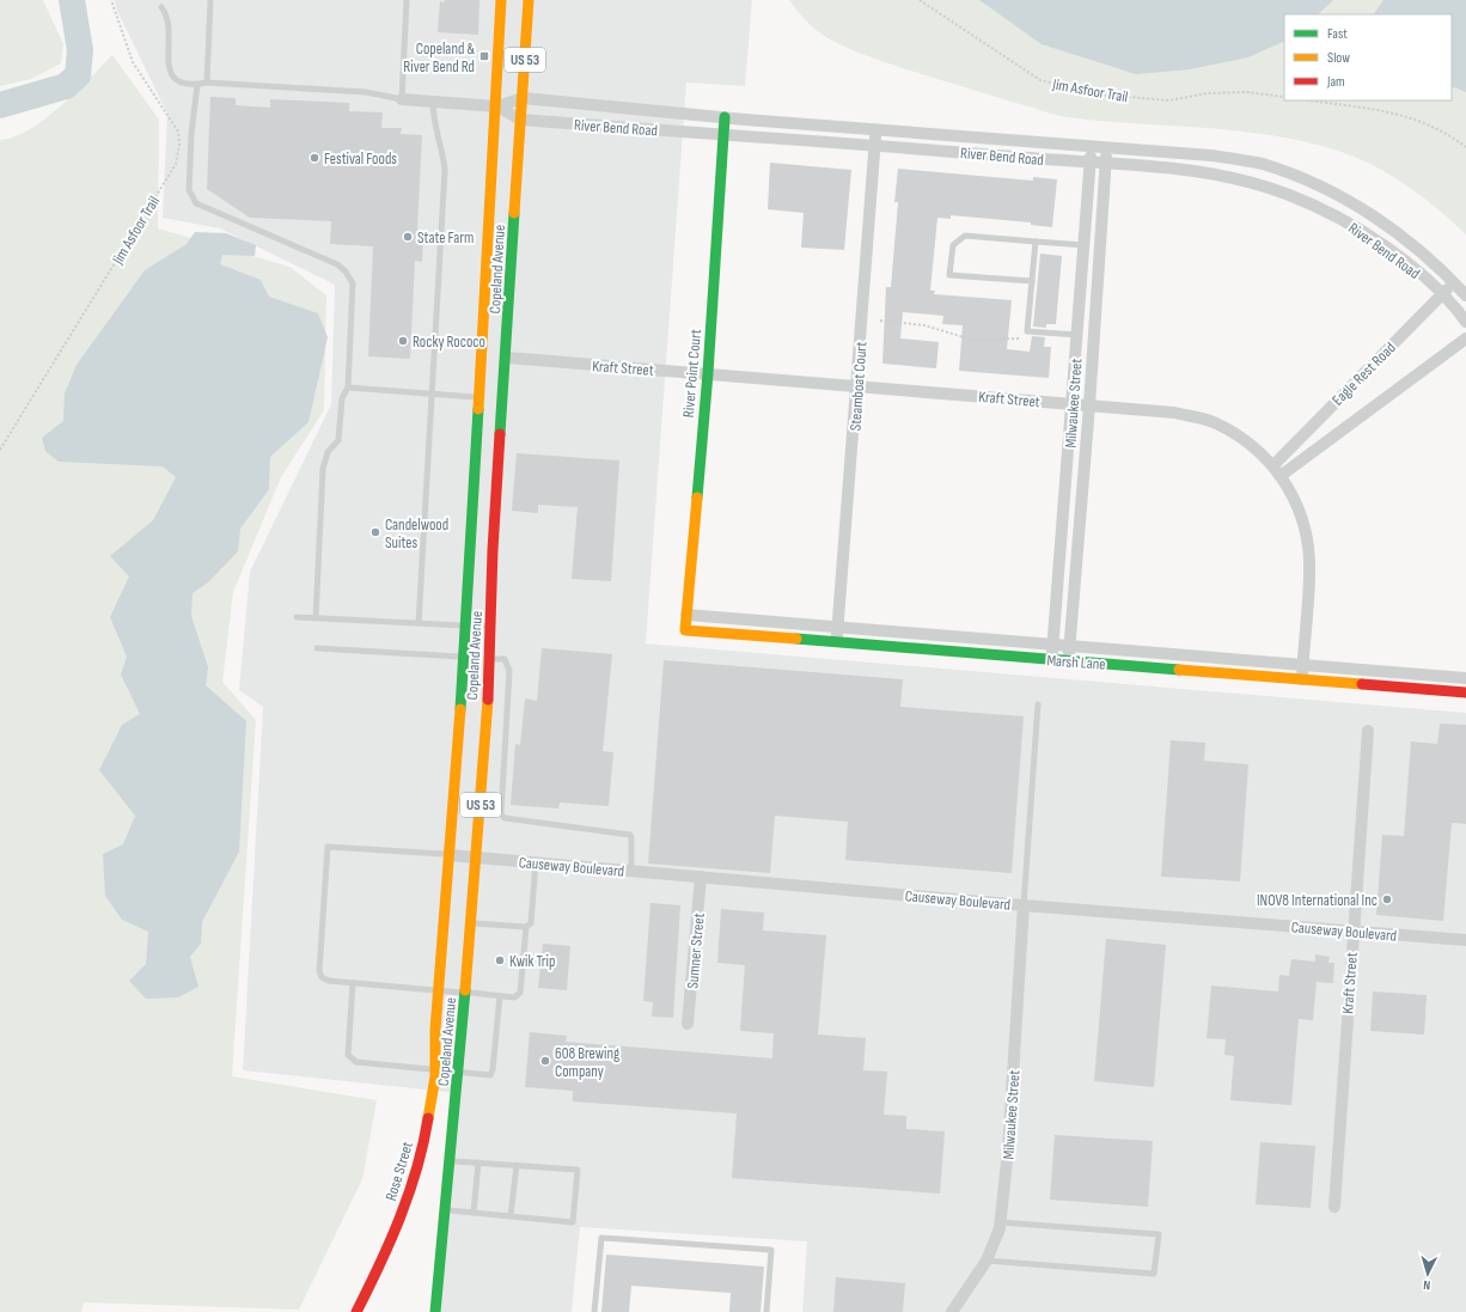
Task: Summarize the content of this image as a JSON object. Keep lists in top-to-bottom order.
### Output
{
  "streets": {
    "main road": [
      "US 53",
      "Copeland Avenue",
      "River Point Court",
      "Marsh Lane",
      "Rose Street"
    ],
    "street": [
      "River Bend Road",
      "Kraft Street",
      "Eagle Rest Road",
      "Steamboat Court",
      "Milwaukee Street",
      "Causeway Boulevard",
      "Sumner Street"
    ],
    "path": ["Jim Asfoor Trail"]
  },
  "crossings": [
    ["River Bend Road", "Copeland Avenue"],
    ["River Bend Road", "River Point Court"],
    ["River Bend Road", "Eagle Rest Road"],
    ["River Bend Road", "Steamboat Court"],
    ["River Bend Road", "Milwaukee Street"],
    ["Copeland Avenue", "Kraft Street"],
    ["Copeland Avenue", "Causeway Boulevard"],
    ["Copeland Avenue", "Rose Street"],
    ["Kraft Street", "River Point Court"],
    ["Kraft Street", "Eagle Rest Road"],
    ["Kraft Street", "Steamboat Court"],
    ["Kraft Street", "Milwaukee Street"],
    ["Kraft Street", "Marsh Lane"],
    ["Kraft Street", "Causeway Boulevard"],
    ["River Point Court", "Marsh Lane"],
    ["Steamboat Court", "Marsh Lane"],
    ["Milwaukee Street", "Marsh Lane"],
    ["Milwaukee Street", "Causeway Boulevard"],
    ["Causeway Boulevard", "Sumner Street"]
  ],
  "places": {
    "transit": ["Copeland & River Bend Rd"],
    "other": [
      "Festival Foods",
      "State Farm",
      "Rocky Rococo",
      "Candelwood Suites",
      "INOV8 International Inc",
      "Kwik Trip",
      "608 Brewing Company"
    ]
  },
  "legend": ["Fast", "Slow", "Jam"],
  "north": "bottom"
}
